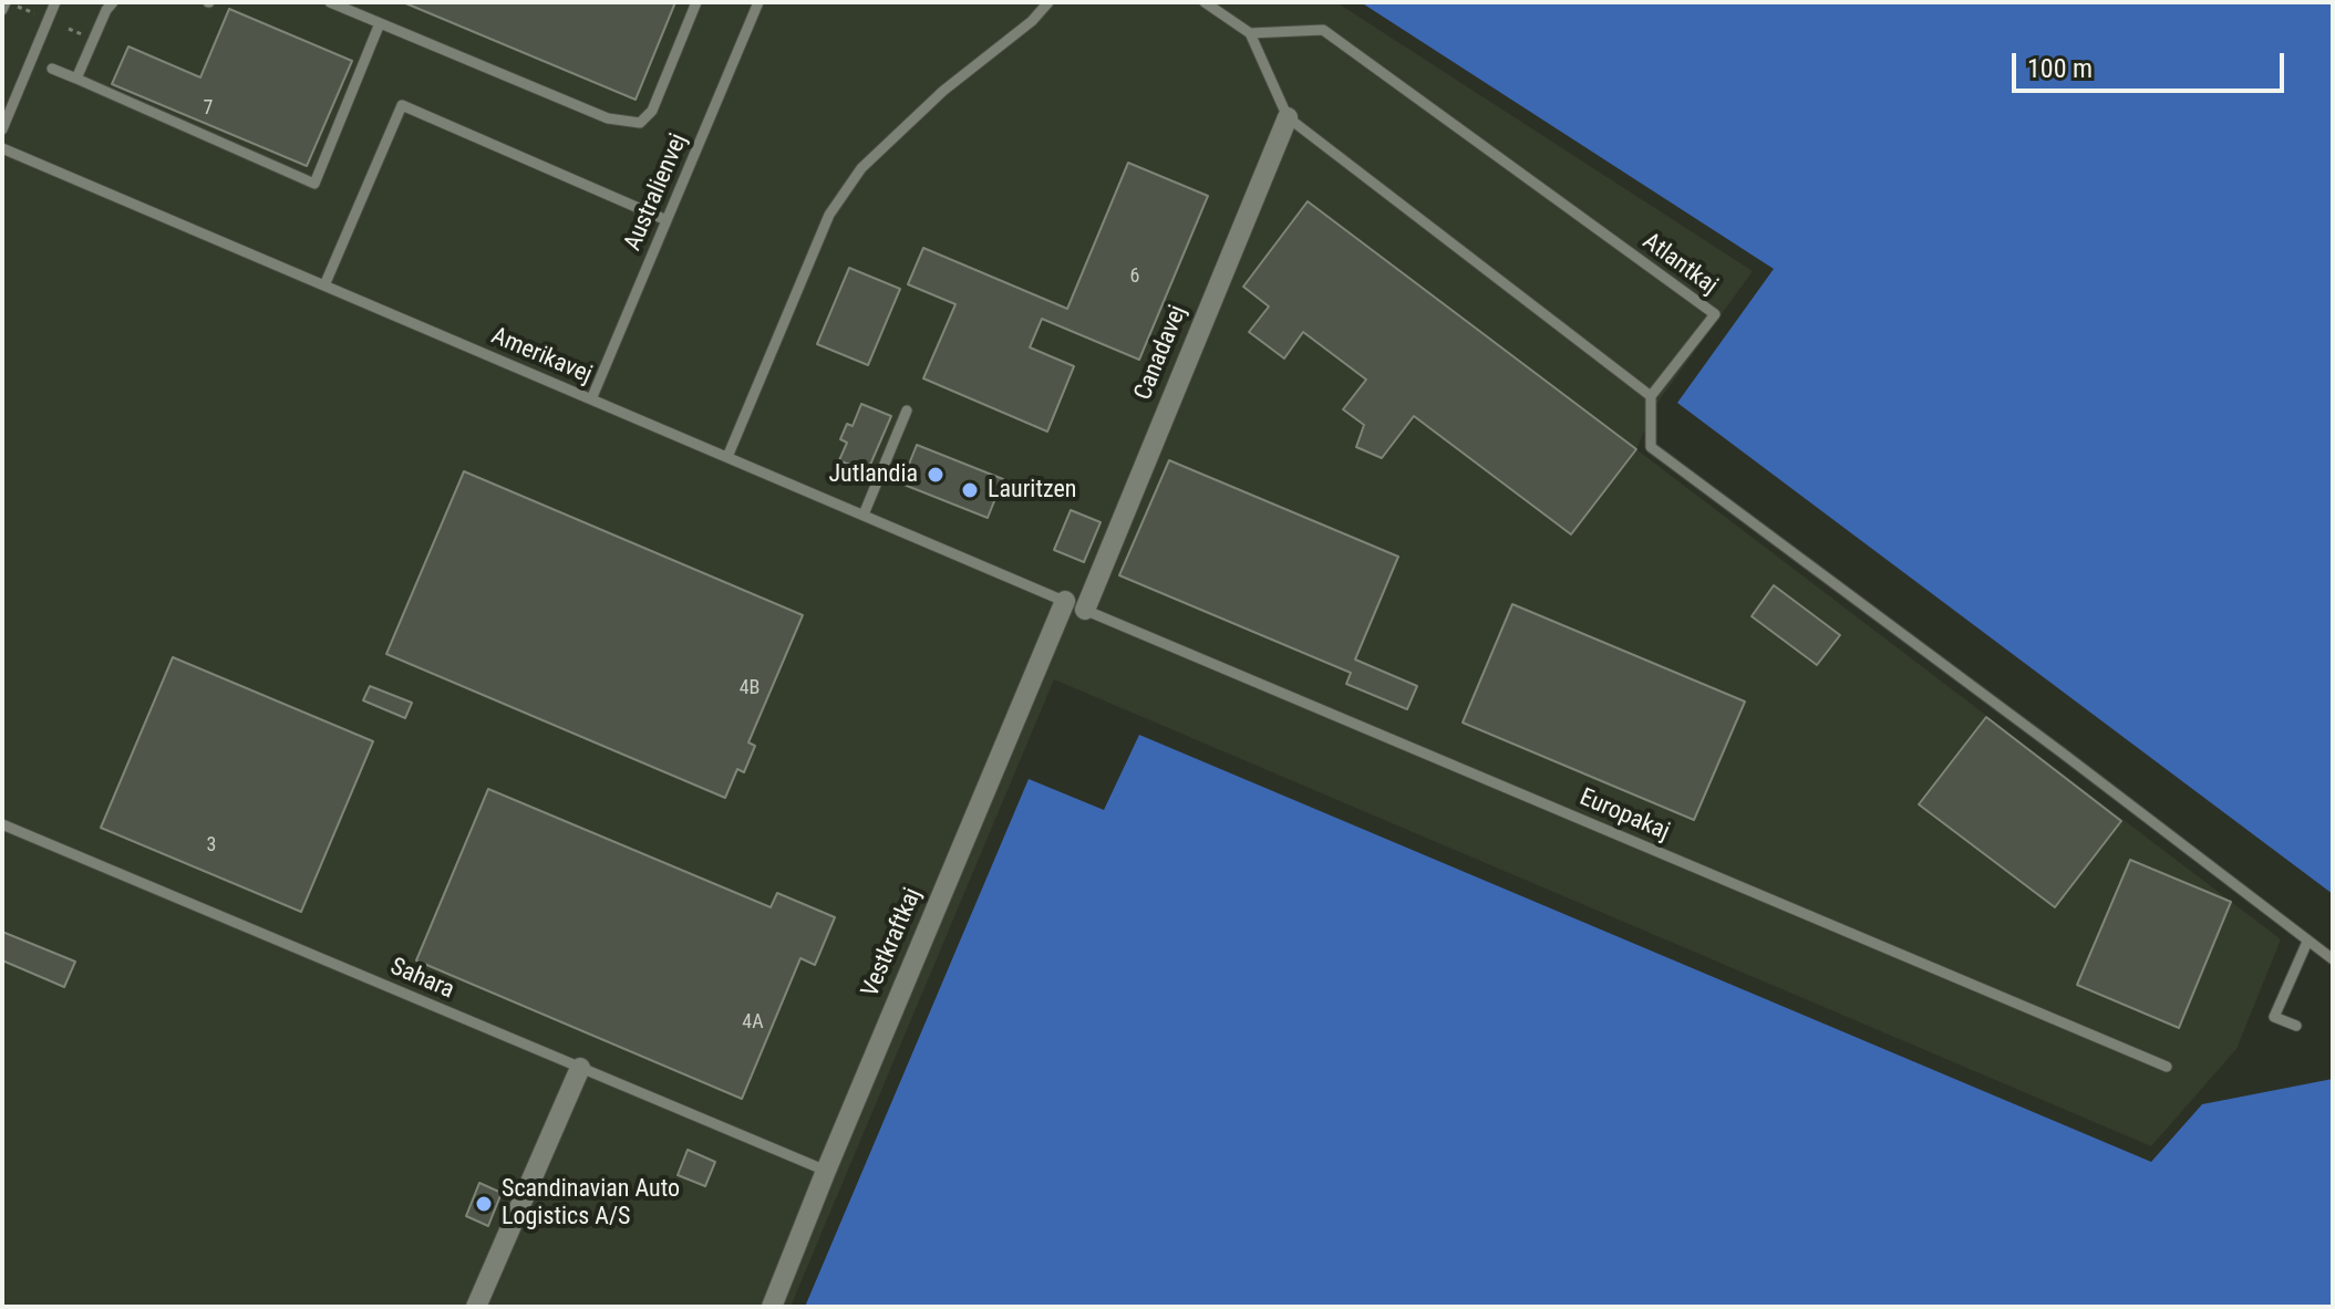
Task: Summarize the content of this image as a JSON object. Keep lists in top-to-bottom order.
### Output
{
  "streets": {
    "street": ["Canadavej", "Vestkraftkaj"],
    "lane": [
      "Australienvej",
      "Atlantkaj",
      "Amerikavej",
      "Europakaj",
      "Sahara"
    ]
  },
  "crossings": [
    ["Australienvej", "Amerikavej"],
    ["Canadavej", "Amerikavej"],
    ["Canadavej", "Europakaj"],
    ["Canadavej", "Vestkraftkaj"],
    ["Amerikavej", "Europakaj"],
    ["Amerikavej", "Vestkraftkaj"],
    ["Europakaj", "Vestkraftkaj"],
    ["Vestkraftkaj", "Sahara"]
  ],
  "places": ["Jutlandia", "Lauritzen", "Scandinavian Auto Logistics A/S"],
  "house_numbers": [
    "7",
    "6",
    "4B",
    "3",
    "4A"
  ],
  "scale_bar": "100 m"
}
